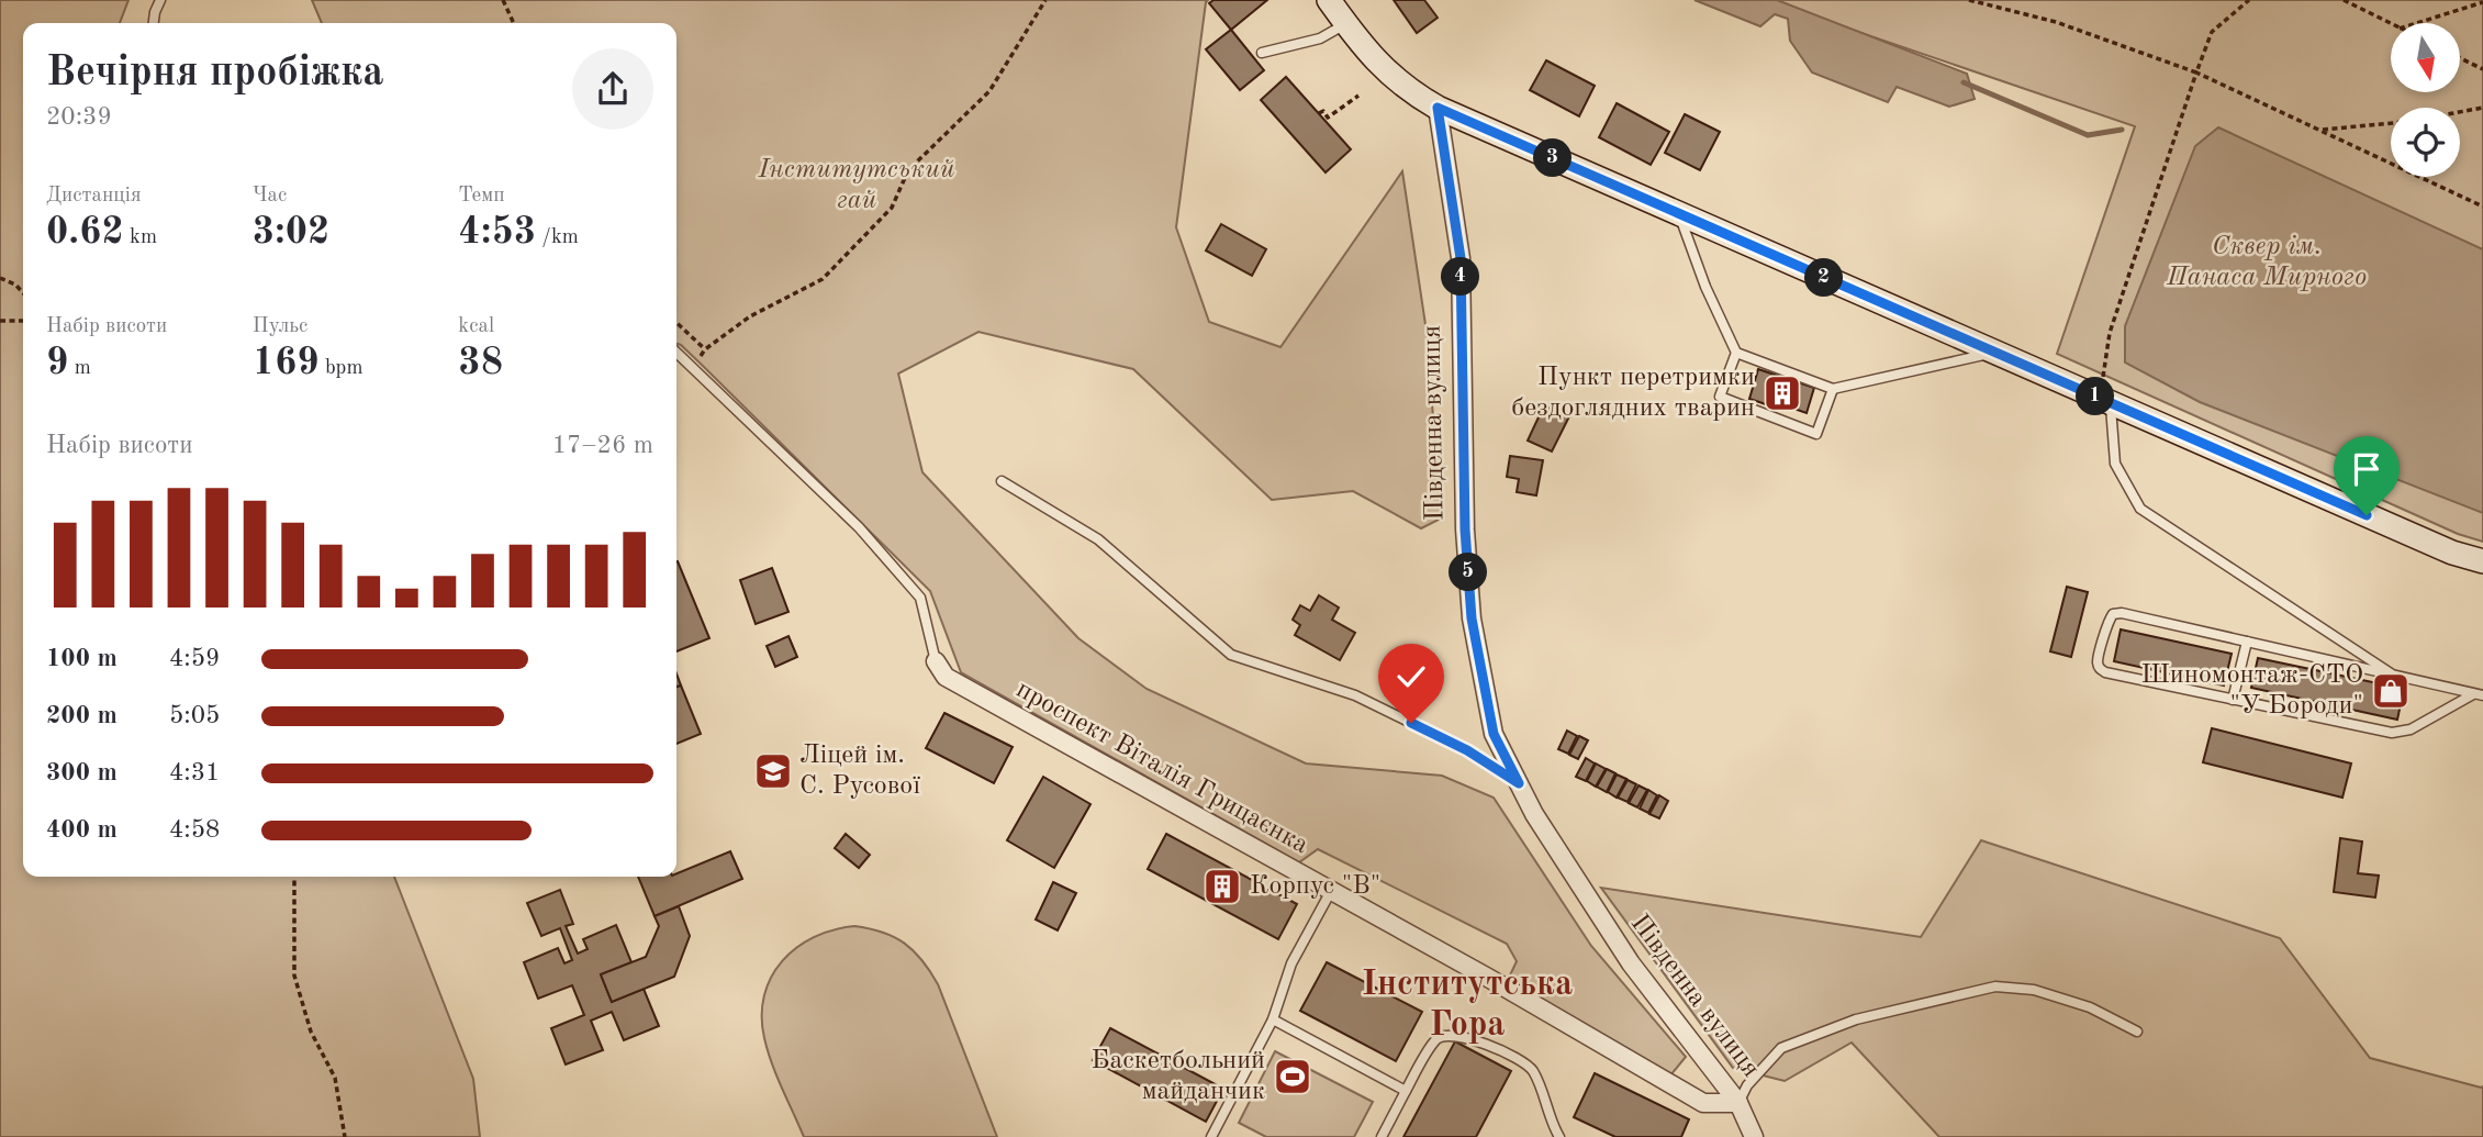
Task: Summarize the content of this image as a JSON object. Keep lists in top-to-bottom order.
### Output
{
  "streets": {
    "street": ["Південна вулиця", "проспект Віталія Грицаєнка"]
  },
  "crossings": [
    ["Південна вулиця", "проспект Віталія Грицаєнка"]
  ],
  "districts": ["Інститутська Гора"],
  "parks": ["Інститутський гай", "Сквер ім. Панаса Мирного"],
  "places": {
    "building": ["Пункт перетримки бездоглядних тварин", "Корпус \"В\""],
    "shop": ["Шиномонтаж-СТО \"У Бороди\""],
    "school or university": ["Ліцей ім. С. Русової"],
    "sports": ["Баскетбольний майданчик"]
  },
  "north": "bottom",
  "page": {
    "heading": ["Вечірня пробіжка", "20:39"],
    "pins": [
      "3",
      "4",
      "2",
      "1",
      "5"
    ],
    "stats": [
      ["Дистанція", "0.62 km"],
      ["Час", "3:02"],
      ["Темп", "4:53 /km"],
      ["Набір висоти", "9 m"],
      ["Пульс", "169 bpm"],
      ["kcal", "38"]
    ],
    "chart": ["Набір висоти", "17–26 m"],
    "list": [
      {
        "name": "100 m",
        "note": "4:59"
      },
      {
        "name": "200 m",
        "note": "5:05"
      },
      {
        "name": "300 m",
        "note": "4:31"
      },
      {
        "name": "400 m",
        "note": "4:58"
      }
    ]
  }
}
